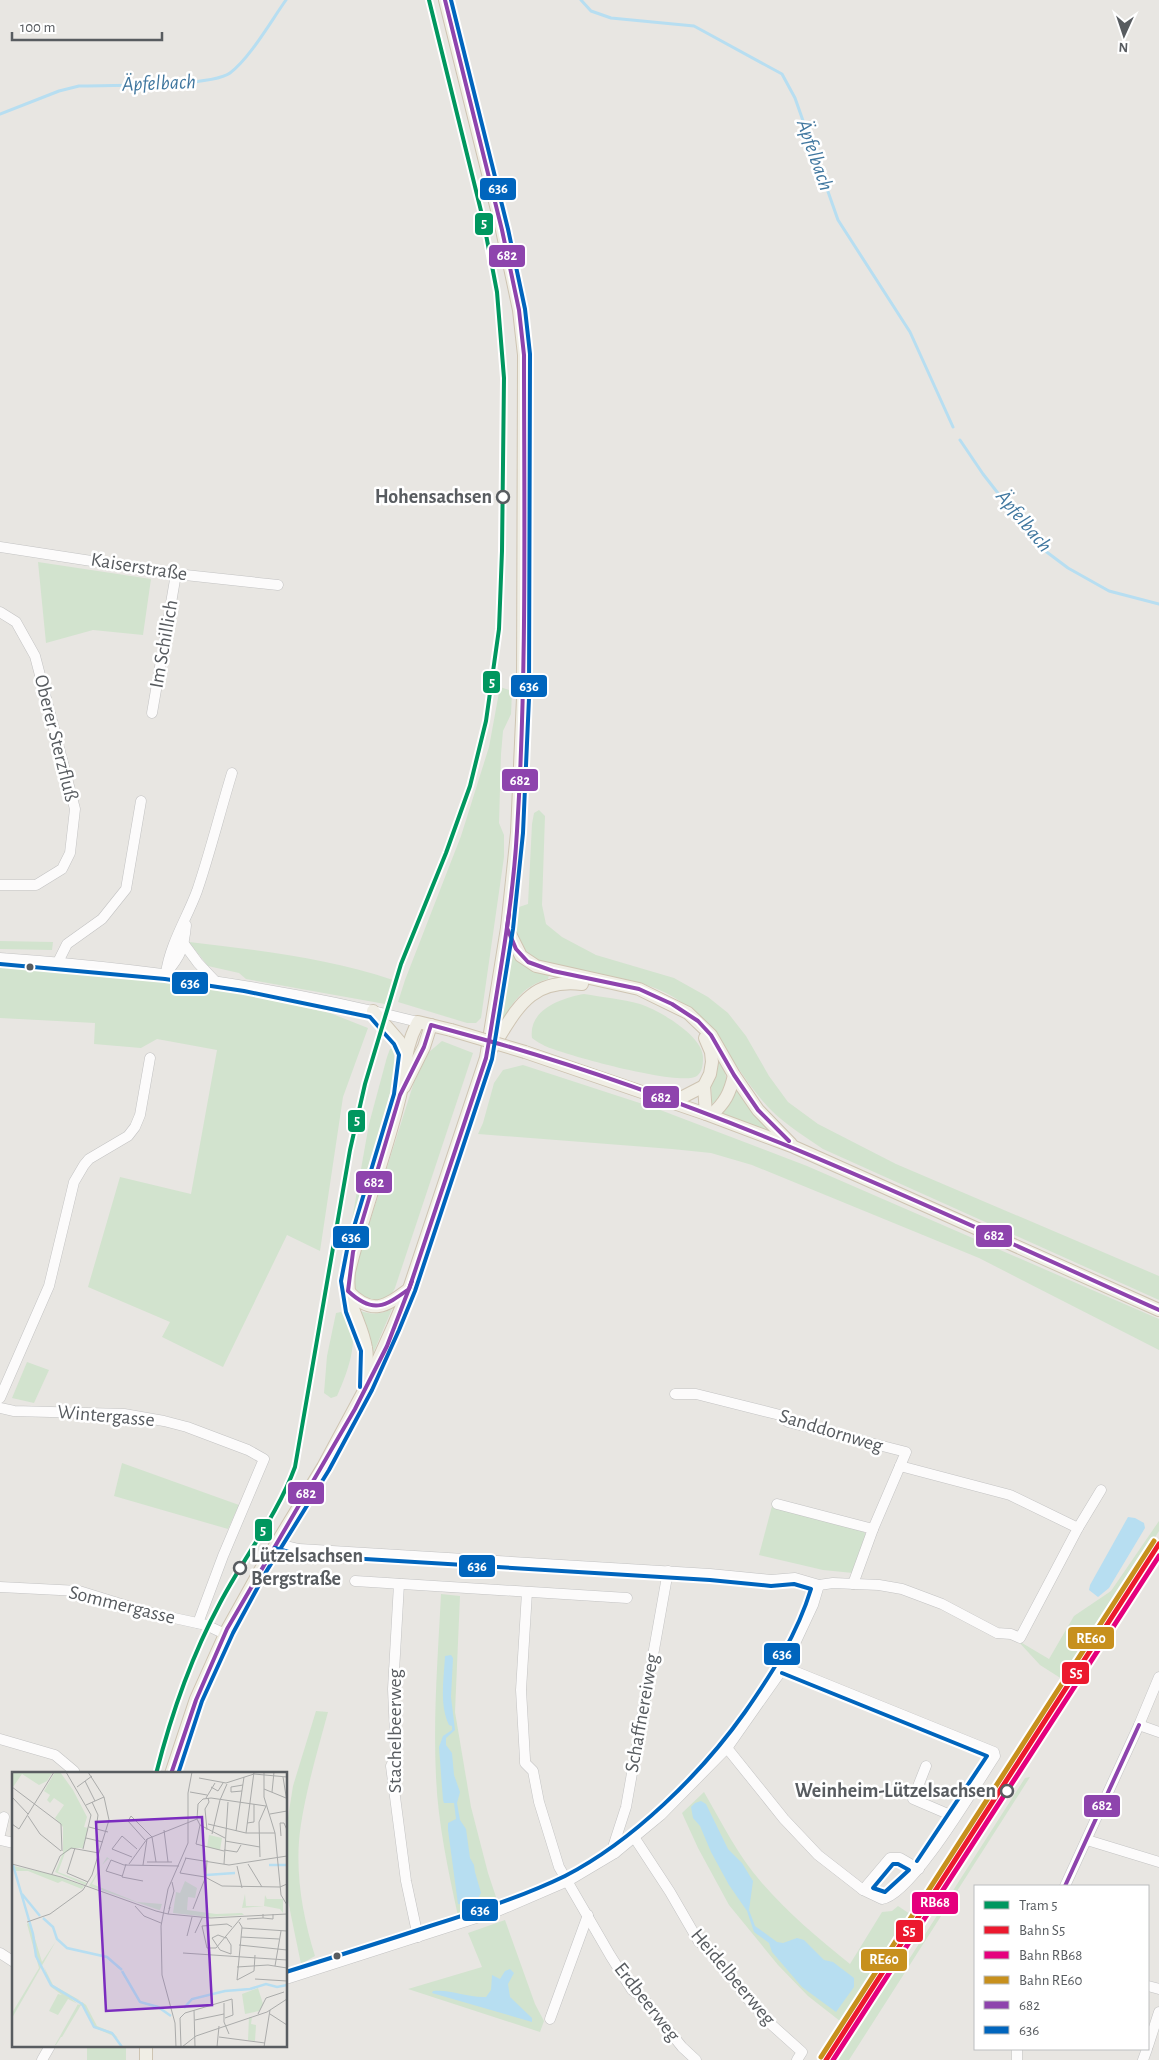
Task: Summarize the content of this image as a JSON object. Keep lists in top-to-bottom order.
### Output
{
  "streets": {
    "street": [
      "Kaiserstraße",
      "Im Schillich",
      "Oberer Sterzfluß",
      "Wintergasse",
      "Sanddornweg",
      "Sommergasse",
      "Schaffnereiweg",
      "Stachelbeerweg",
      "Heidelbeerweg",
      "Erdbeerweg"
    ]
  },
  "crossings": [
    ["Kaiserstraße", "Im Schillich"],
    ["Wintergasse", "Sommergasse"]
  ],
  "water": ["Äpfelbach"],
  "places": ["Hohensachsen", "Lützelsachsen Bergstraße", "Weinheim-Lützelsachsen"],
  "lines": [
    "tram line 5",
    "transit line 682",
    "transit line 636",
    "rail line RE60",
    "rail line S5",
    "rail line RB68"
  ],
  "legend": [
    "Tram 5",
    "Bahn S5",
    "Bahn RB68",
    "Bahn RE60",
    "682",
    "636"
  ],
  "scale_bar": "100 m",
  "north": "bottom"
}
